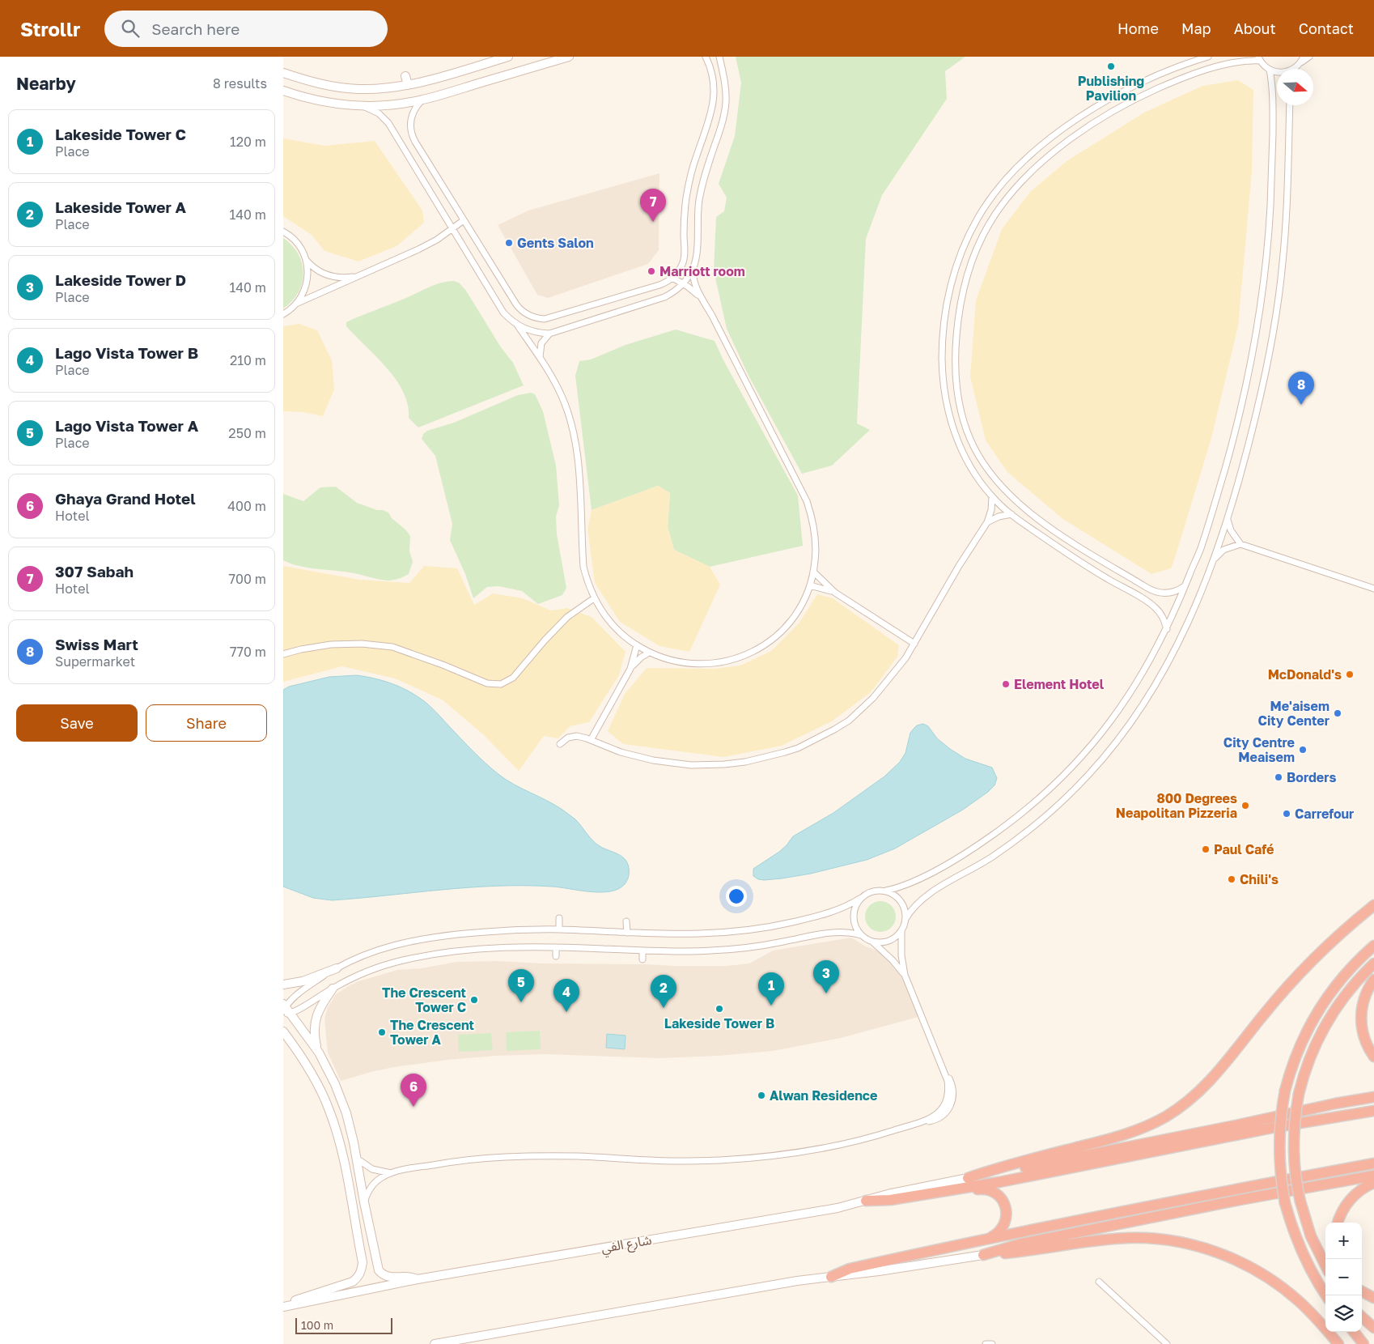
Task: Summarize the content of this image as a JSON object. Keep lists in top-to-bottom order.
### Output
{
  "streets": {
    "street": ["شارع الفي"]
  },
  "places": [
    "Publishing Pavilion",
    "Gents Salon",
    "Marriott room",
    "McDonald's",
    "Element Hotel",
    "Me'aisem City Center",
    "City Centre Meaisem",
    "Borders",
    "800 Degrees Neapolitan Pizzeria",
    "Carrefour",
    "Paul Café",
    "Chili's",
    "The Crescent Tower C",
    "Lakeside Tower B",
    "The Crescent Tower A",
    "Alwan Residence"
  ],
  "scale_bar": "100 m",
  "north": "right",
  "page": {
    "header": "Strollr",
    "search": "Search here",
    "nav": [
      "Home",
      "Map",
      "About",
      "Contact"
    ],
    "heading": ["Nearby", "8 results"],
    "list": [
      {
        "mark": "1",
        "name": "Lakeside Tower C",
        "note": "Place",
        "value": "120 m"
      },
      {
        "mark": "2",
        "name": "Lakeside Tower A",
        "note": "Place",
        "value": "140 m"
      },
      {
        "mark": "3",
        "name": "Lakeside Tower D",
        "note": "Place",
        "value": "140 m"
      },
      {
        "mark": "4",
        "name": "Lago Vista Tower B",
        "note": "Place",
        "value": "210 m"
      },
      {
        "mark": "5",
        "name": "Lago Vista Tower A",
        "note": "Place",
        "value": "250 m"
      },
      {
        "mark": "6",
        "name": "Ghaya Grand Hotel",
        "note": "Hotel",
        "value": "400 m"
      },
      {
        "mark": "7",
        "name": "307 Sabah",
        "note": "Hotel",
        "value": "700 m"
      },
      {
        "mark": "8",
        "name": "Swiss Mart",
        "note": "Supermarket",
        "value": "770 m"
      }
    ],
    "pins": [
      "7",
      "8",
      "3",
      "5",
      "1",
      "2",
      "4",
      "6"
    ],
    "buttons": ["Save", "Share"],
    "map_buttons": ["+", "−"],
    "scale": "100 m"
  }
}
